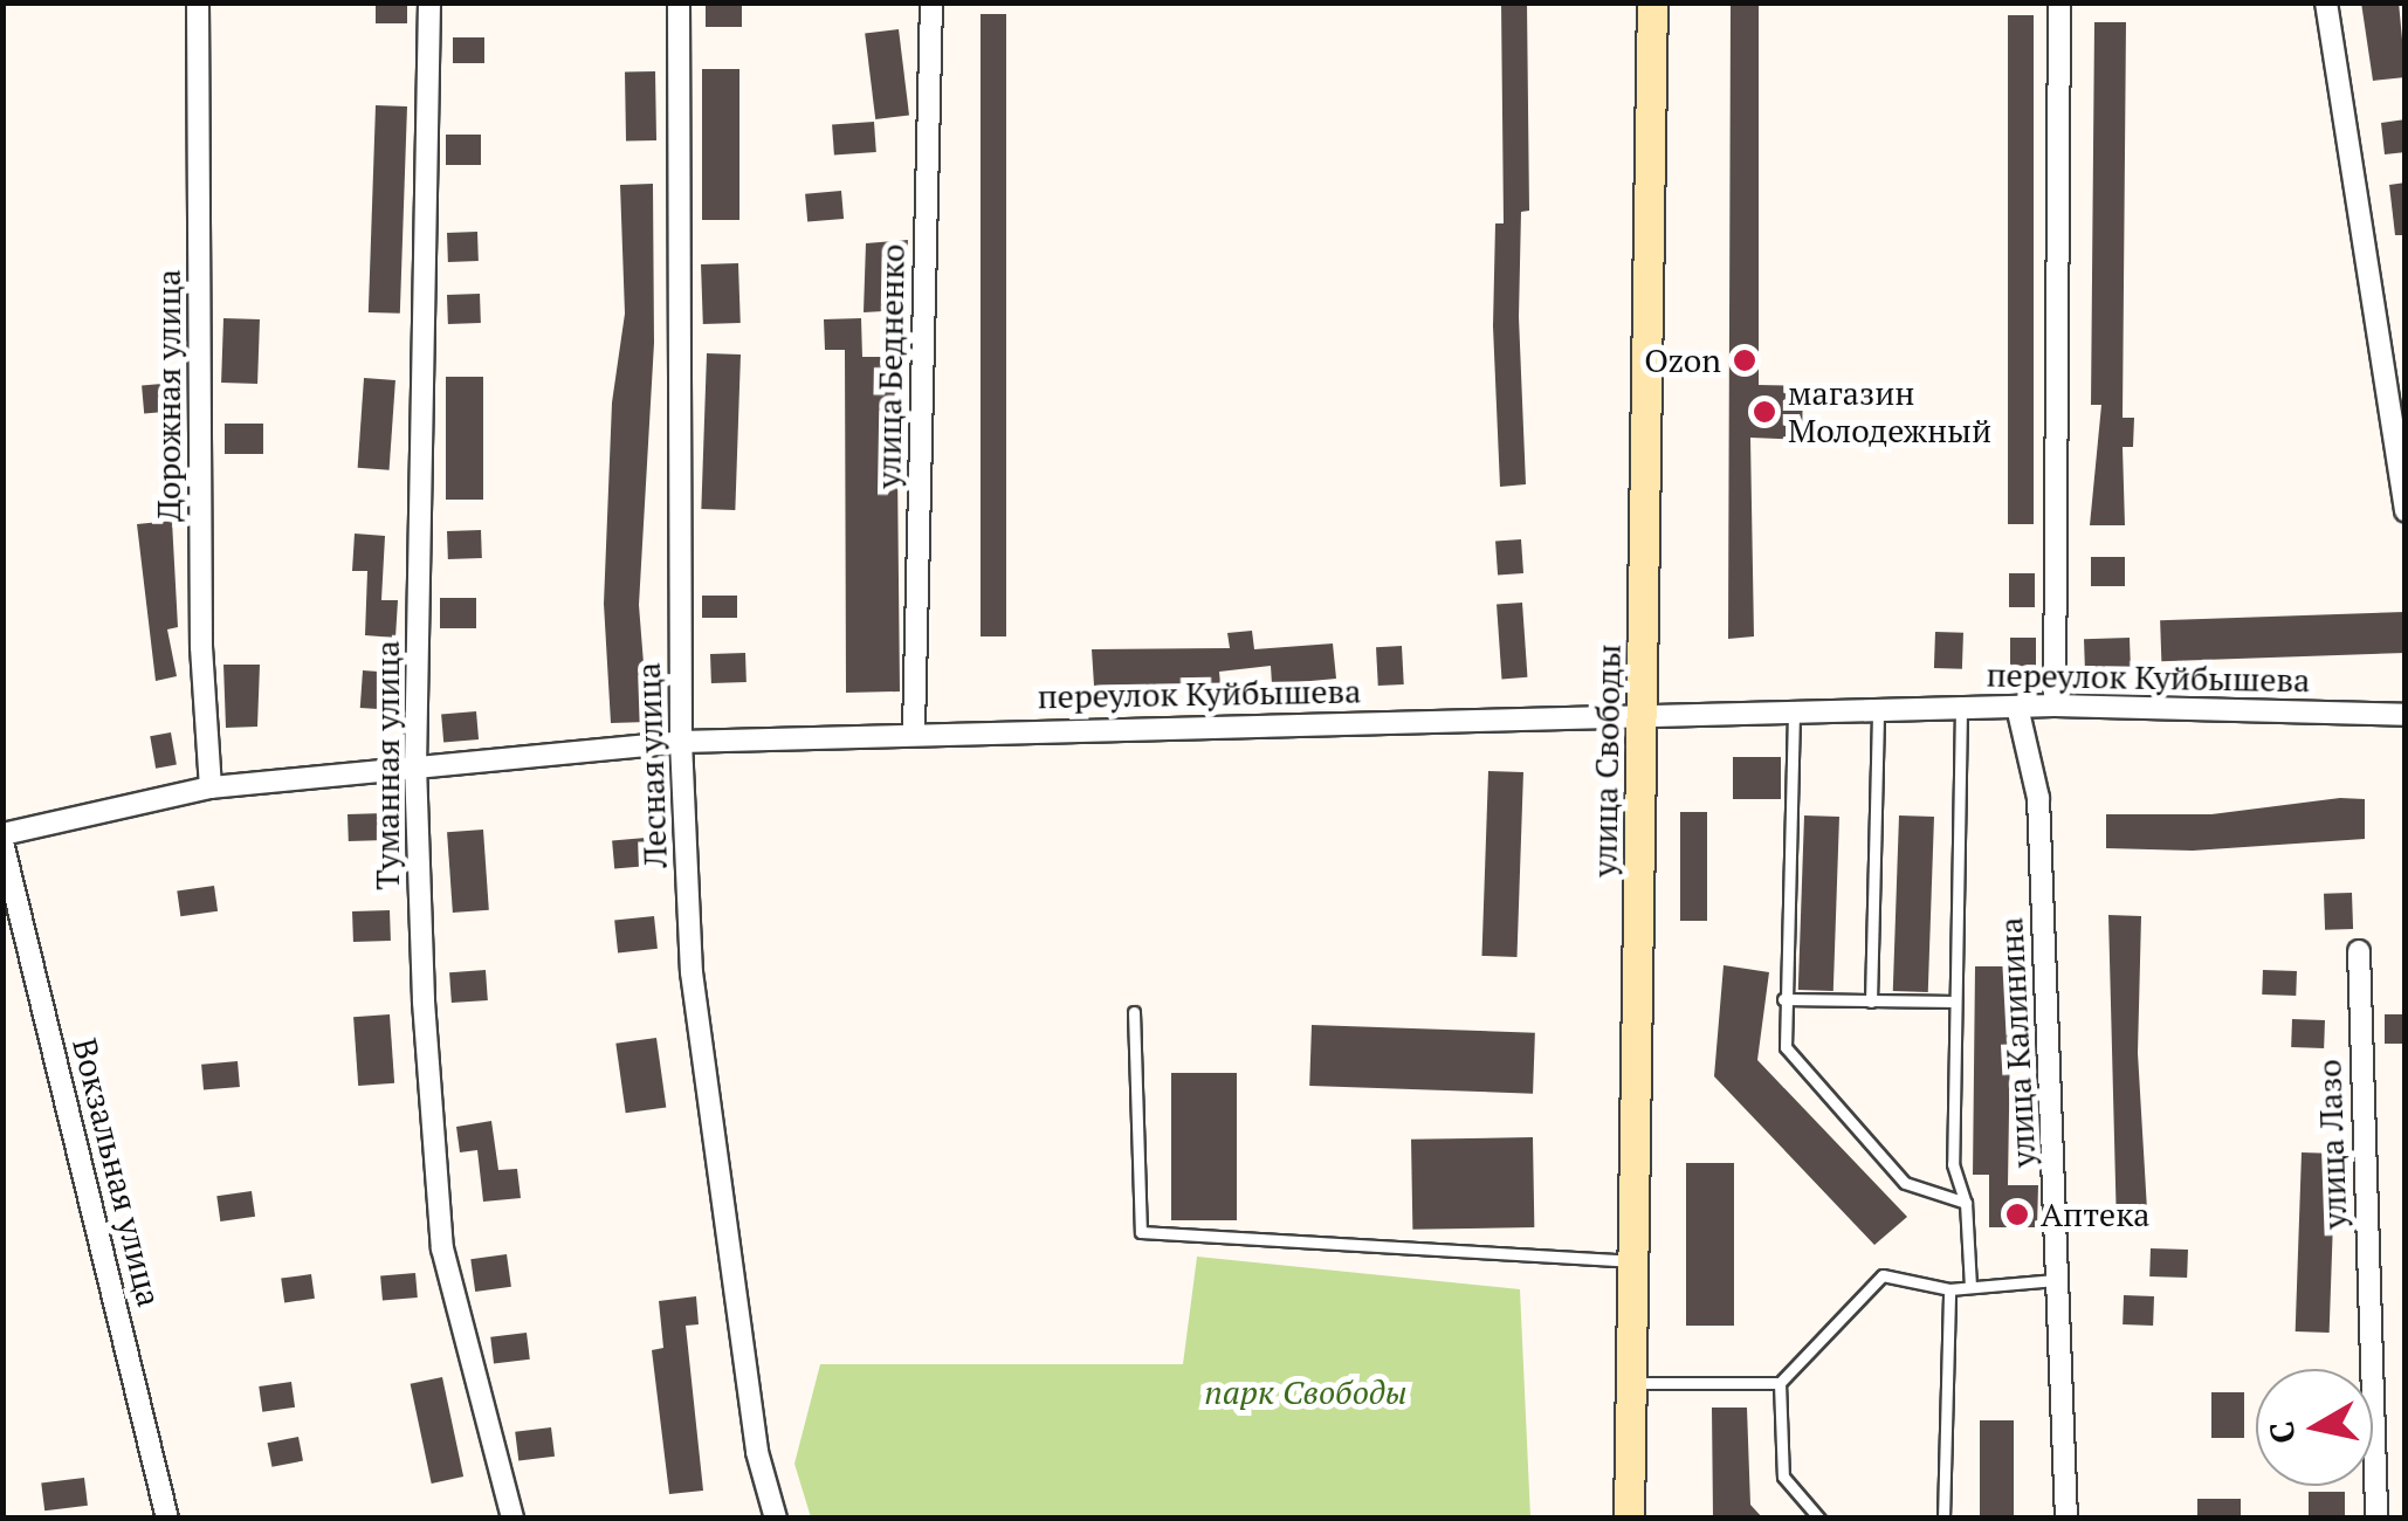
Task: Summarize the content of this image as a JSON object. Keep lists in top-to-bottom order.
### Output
{
  "streets": {
    "main road": ["улица Свободы"],
    "street": [
      "улица Бедненко",
      "Дорожная улица",
      "переулок Куйбышева",
      "Туманная улица",
      "Лесная улица",
      "улица Калинина",
      "улица Лазо",
      "Вокзальная улица"
    ]
  },
  "crossings": [
    ["улица Бедненко", "переулок Куйбышева"],
    ["Дорожная улица", "переулок Куйбышева"],
    ["переулок Куйбышева", "улица Свободы"],
    ["переулок Куйбышева", "Туманная улица"],
    ["переулок Куйбышева", "Лесная улица"],
    ["переулок Куйбышева", "улица Калинина"],
    ["переулок Куйбышева", "Вокзальная улица"]
  ],
  "parks": ["парк Свободы"],
  "places": ["Ozon", "магазин Молодежный", "Аптека"],
  "north": "left"
}
